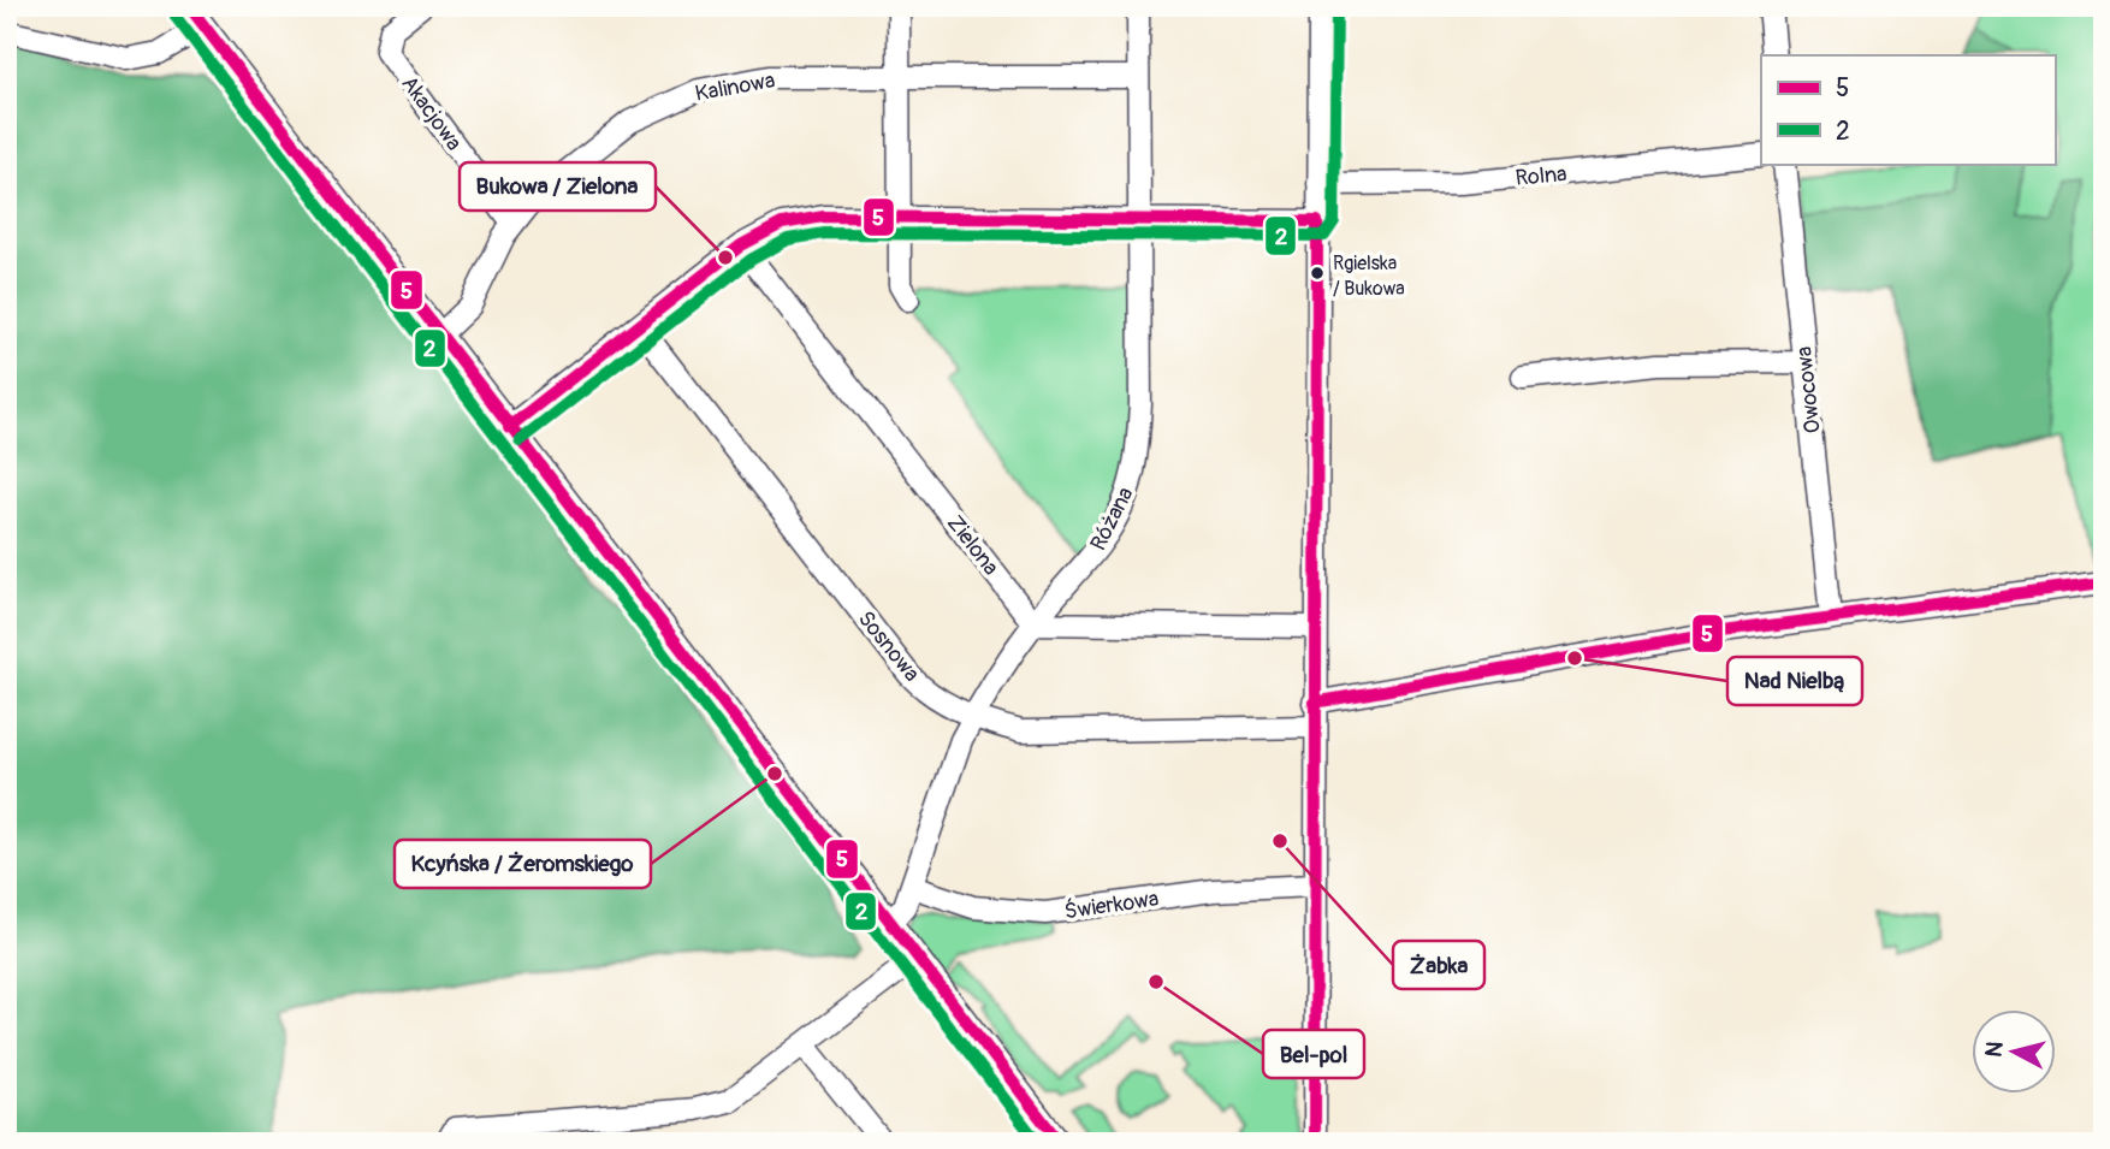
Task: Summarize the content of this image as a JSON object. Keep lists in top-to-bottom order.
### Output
{
  "streets": {
    "street": [
      "Kalinowa",
      "Akacjowa",
      "Rolna",
      "Owocowa",
      "Różana",
      "Zielona",
      "Sosnowa",
      "Świerkowa"
    ]
  },
  "crossings": [
    ["Kalinowa", "Akacjowa"],
    ["Kalinowa", "Różana"],
    ["Różana", "Zielona"],
    ["Różana", "Sosnowa"],
    ["Różana", "Świerkowa"]
  ],
  "places": [
    "Bukowa / Zielona",
    "Rgielska / Bukowa",
    "Nad Nielbą",
    "Kcyńska / Żeromskiego",
    "Żabka",
    "Bel-pol"
  ],
  "lines": ["transit line 5", "transit line 2"],
  "legend": ["5", "2"],
  "north": "left"
}
